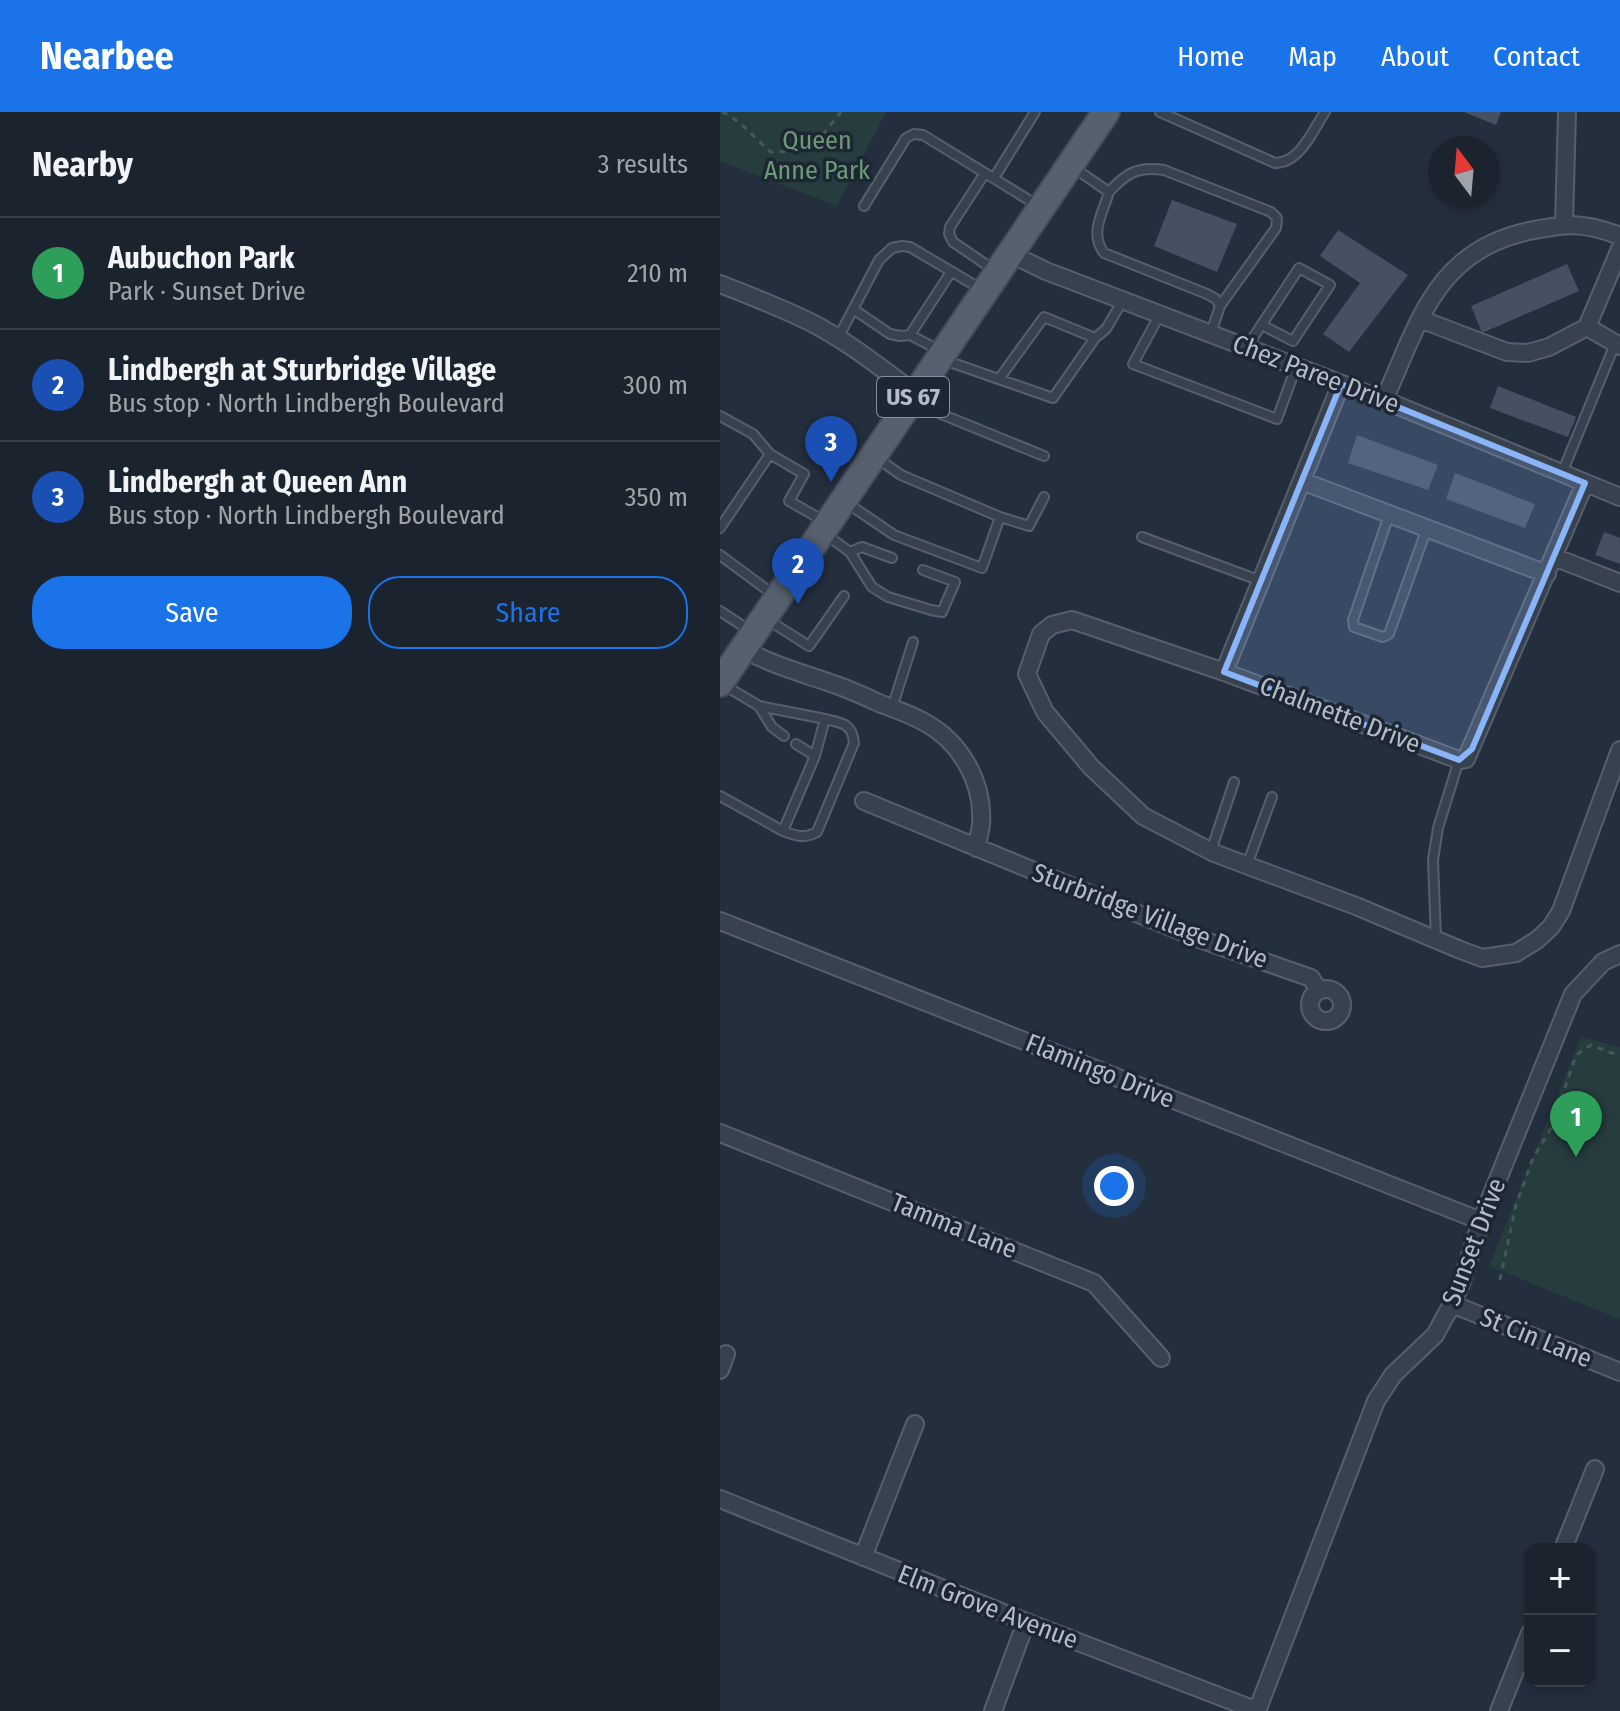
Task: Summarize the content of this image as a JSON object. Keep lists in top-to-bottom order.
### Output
{
  "streets": {
    "main road": ["US 67"],
    "street": [
      "Chez Paree Drive",
      "Chalmette Drive",
      "Sturbridge Village Drive",
      "Flamingo Drive",
      "Tamma Lane",
      "Sunset Drive",
      "St Cin Lane",
      "Elm Grove Avenue"
    ]
  },
  "crossings": [
    ["Chez Paree Drive", "US 67"],
    ["Chez Paree Drive", "Chalmette Drive"],
    ["Flamingo Drive", "Sunset Drive"],
    ["Sunset Drive", "St Cin Lane"],
    ["Sunset Drive", "Elm Grove Avenue"]
  ],
  "parks": ["Queen Anne Park"],
  "north": "top",
  "page": {
    "header": "Nearbee",
    "nav": [
      "Home",
      "Map",
      "About",
      "Contact"
    ],
    "heading": ["Nearby", "3 results"],
    "list": [
      {
        "mark": "1",
        "name": "Aubuchon Park",
        "note": "Park · Sunset Drive",
        "value": "210 m"
      },
      {
        "mark": "2",
        "name": "Lindbergh at Sturbridge Village",
        "note": "Bus stop · North Lindbergh Boulevard",
        "value": "300 m"
      },
      {
        "mark": "3",
        "name": "Lindbergh at Queen Ann",
        "note": "Bus stop · North Lindbergh Boulevard",
        "value": "350 m"
      }
    ],
    "pins": ["3", "2", "1"],
    "buttons": ["Save", "Share"],
    "map_buttons": ["+", "−"]
  }
}
